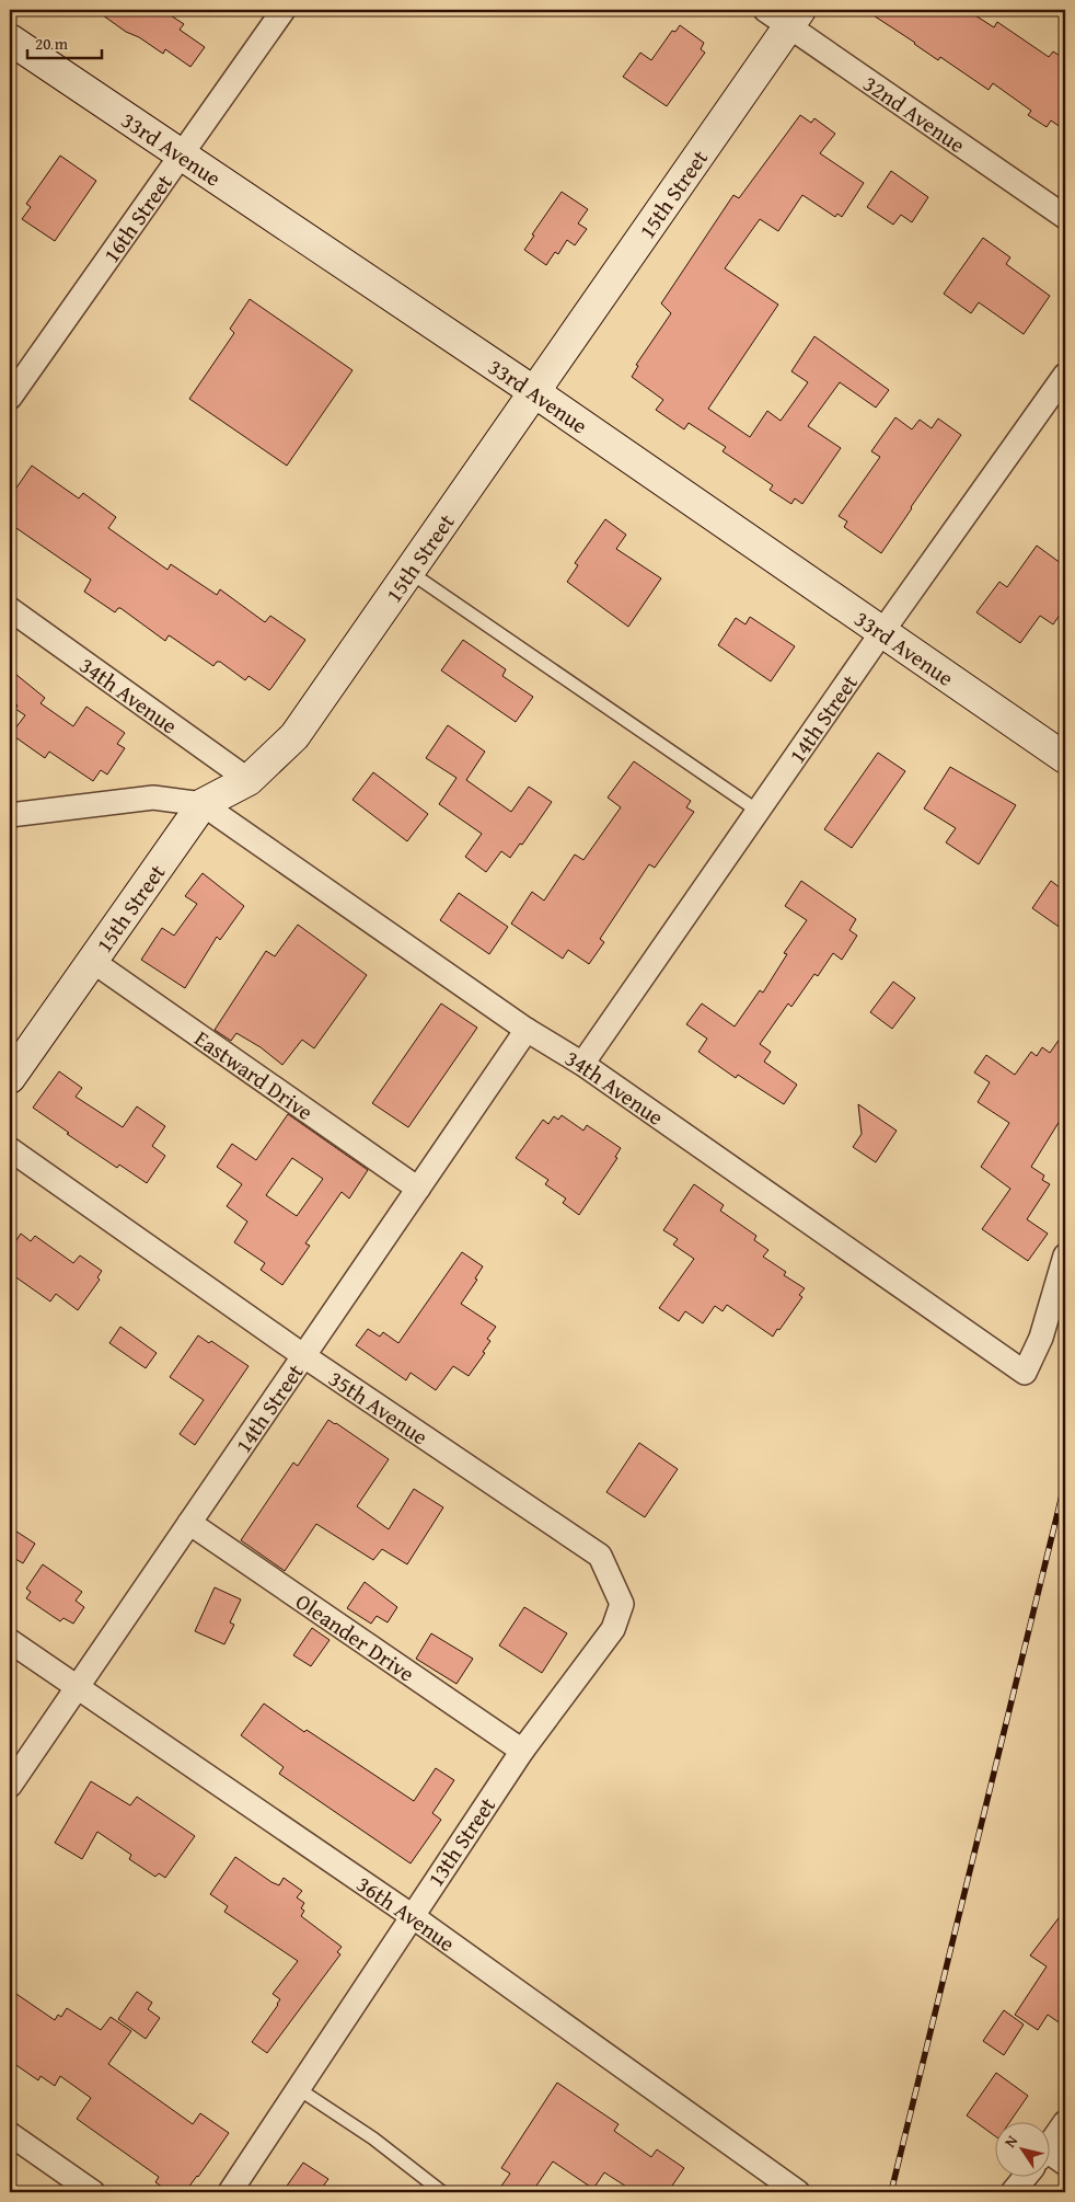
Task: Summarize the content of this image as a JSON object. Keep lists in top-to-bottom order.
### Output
{
  "streets": {
    "main road": ["33rd Avenue", "15th Street"],
    "street": [
      "32nd Avenue",
      "16th Street",
      "34th Avenue",
      "14th Street",
      "Eastward Drive",
      "35th Avenue",
      "Oleander Drive",
      "13th Street",
      "36th Avenue"
    ]
  },
  "crossings": [
    ["32nd Avenue", "15th Street"],
    ["33rd Avenue", "15th Street"],
    ["33rd Avenue", "16th Street"],
    ["33rd Avenue", "14th Street"],
    ["15th Street", "34th Avenue"],
    ["15th Street", "Eastward Drive"],
    ["34th Avenue", "14th Street"],
    ["14th Street", "Eastward Drive"],
    ["14th Street", "35th Avenue"],
    ["14th Street", "Oleander Drive"],
    ["14th Street", "36th Avenue"],
    ["35th Avenue", "13th Street"],
    ["Oleander Drive", "13th Street"],
    ["13th Street", "36th Avenue"]
  ],
  "scale_bar": "20 m",
  "north": "top left"
}
